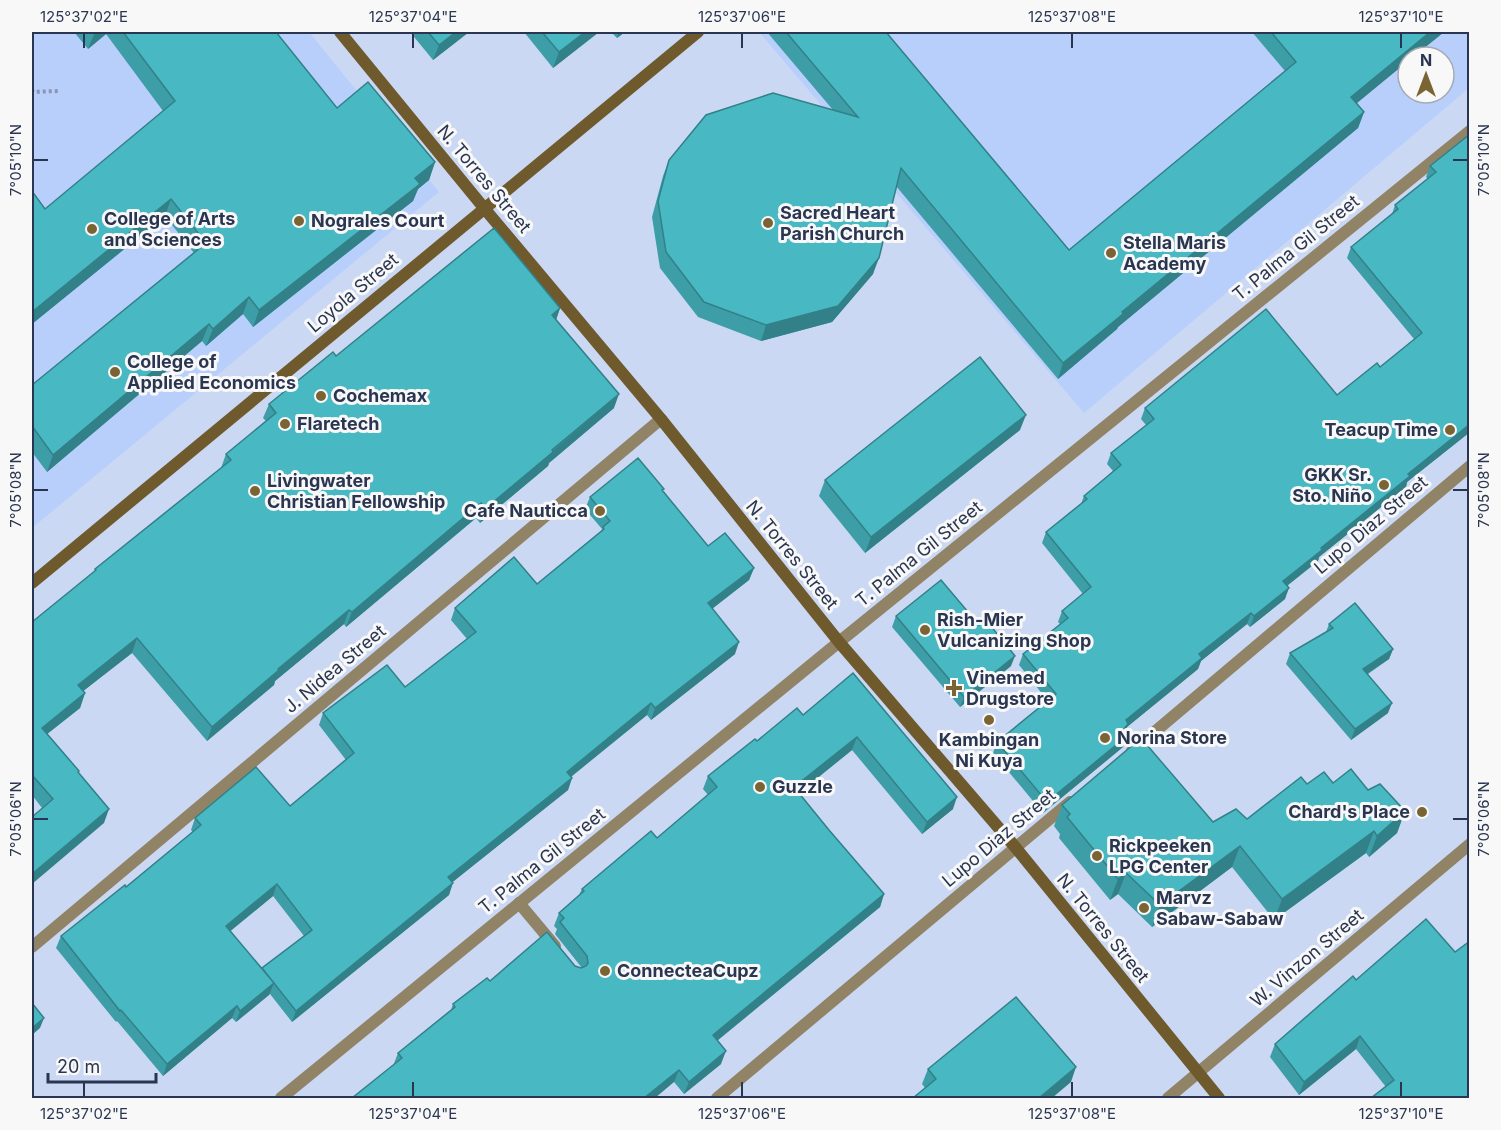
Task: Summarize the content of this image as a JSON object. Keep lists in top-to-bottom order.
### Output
{
  "streets": {
    "street": [
      "N. Torres Street",
      "T. Palma Gil Street",
      "Loyola Street",
      "Lupo Diaz Street",
      "J. Nidea Street",
      "W. Vinzon Street"
    ]
  },
  "crossings": [
    ["N. Torres Street", "T. Palma Gil Street"],
    ["N. Torres Street", "Loyola Street"],
    ["N. Torres Street", "Lupo Diaz Street"],
    ["N. Torres Street", "J. Nidea Street"],
    ["N. Torres Street", "W. Vinzon Street"]
  ],
  "places": {
    "other": [
      "Nograles Court",
      "Sacred Heart Parish Church",
      "College of Arts and Sciences",
      "Stella Maris Academy",
      "College of Applied Economics",
      "Cochemax",
      "Flaretech",
      "Teacup Time",
      "GKK Sr. Sto. Niño",
      "Livingwater Christian Fellowship",
      "Cafe Nauticca",
      "Rish-Mier Vulcanizing Shop",
      "Kambingan Ni Kuya",
      "Norina Store",
      "Guzzle",
      "Chard's Place",
      "Rickpeeken LPG Center",
      "Marvz Sabaw-Sabaw",
      "ConnecteaCupz"
    ],
    "health": ["Vinemed Drugstore"]
  },
  "scale_bar": "20 m",
  "north": "top",
  "coordinates": [
    "125°37'02\"E",
    "125°37'04\"E",
    "125°37'06\"E",
    "125°37'08\"E",
    "125°37'10\"E",
    "7°05'10\"N",
    "7°05'08\"N",
    "7°05'06\"N"
  ]
}
